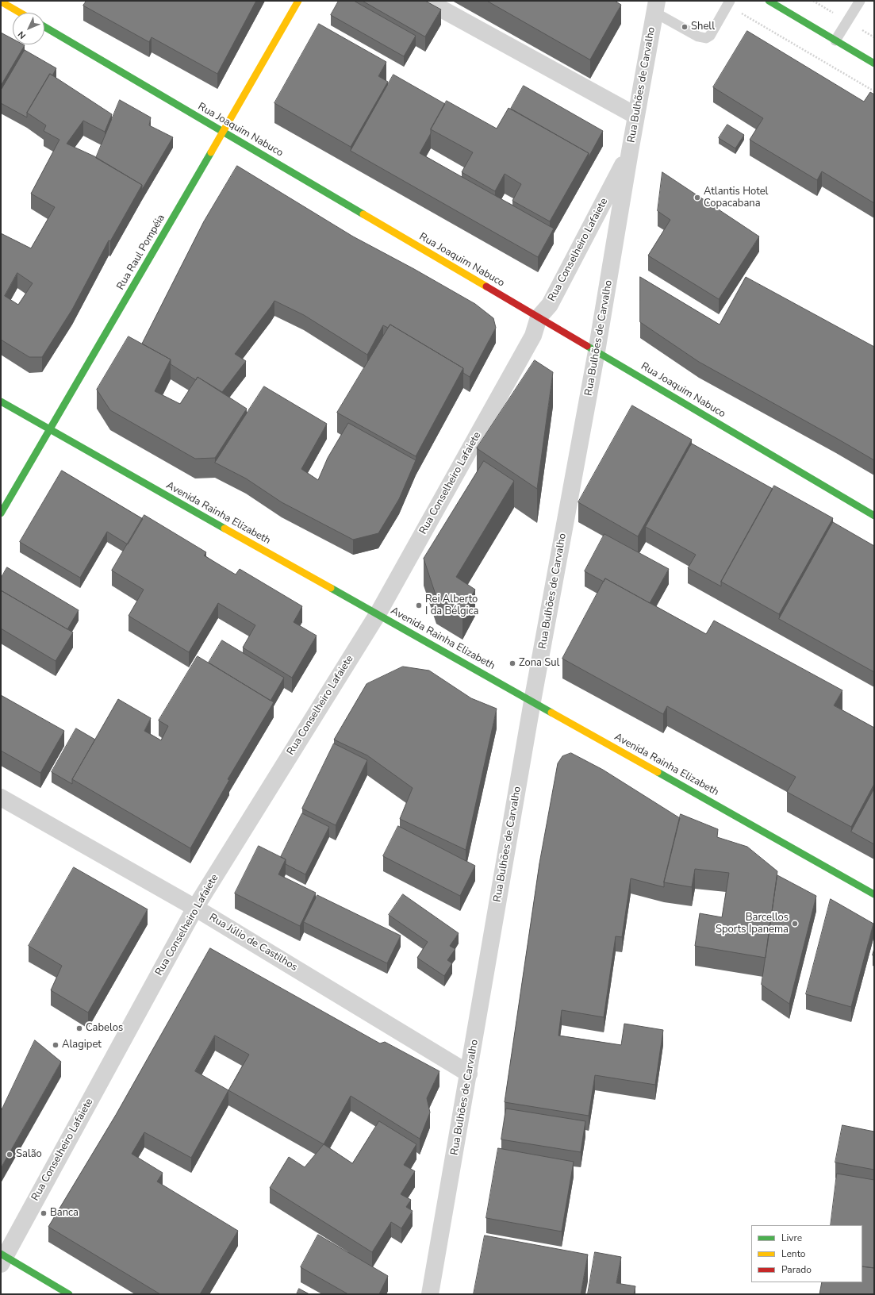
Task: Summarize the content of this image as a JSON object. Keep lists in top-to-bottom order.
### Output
{
  "streets": {
    "main road": ["Rua Joaquim Nabuco", "Rua Raul Pompéia", "Avenida Rainha Elizabeth"],
    "street": ["Rua Bulhões de Carvalho", "Rua Conselheiro Lafaiete", "Rua Júlio de Castilhos"]
  },
  "crossings": [
    ["Rua Bulhões de Carvalho", "Rua Joaquim Nabuco"],
    ["Rua Bulhões de Carvalho", "Rua Conselheiro Lafaiete"],
    ["Rua Bulhões de Carvalho", "Avenida Rainha Elizabeth"],
    ["Rua Bulhões de Carvalho", "Rua Júlio de Castilhos"],
    ["Rua Joaquim Nabuco", "Rua Conselheiro Lafaiete"],
    ["Rua Joaquim Nabuco", "Rua Raul Pompéia"],
    ["Rua Conselheiro Lafaiete", "Avenida Rainha Elizabeth"],
    ["Rua Conselheiro Lafaiete", "Rua Júlio de Castilhos"],
    ["Rua Raul Pompéia", "Avenida Rainha Elizabeth"]
  ],
  "places": [
    "Shell",
    "Atlantis Hotel Copacabana",
    "Rei Alberto I da Bélgica",
    "Zona Sul",
    "Barcellos Sports Ipanema",
    "Cabelos",
    "Alagipet",
    "Salão",
    "Banca"
  ],
  "legend": ["Livre", "Lento", "Parado"],
  "north": "bottom left"
}
